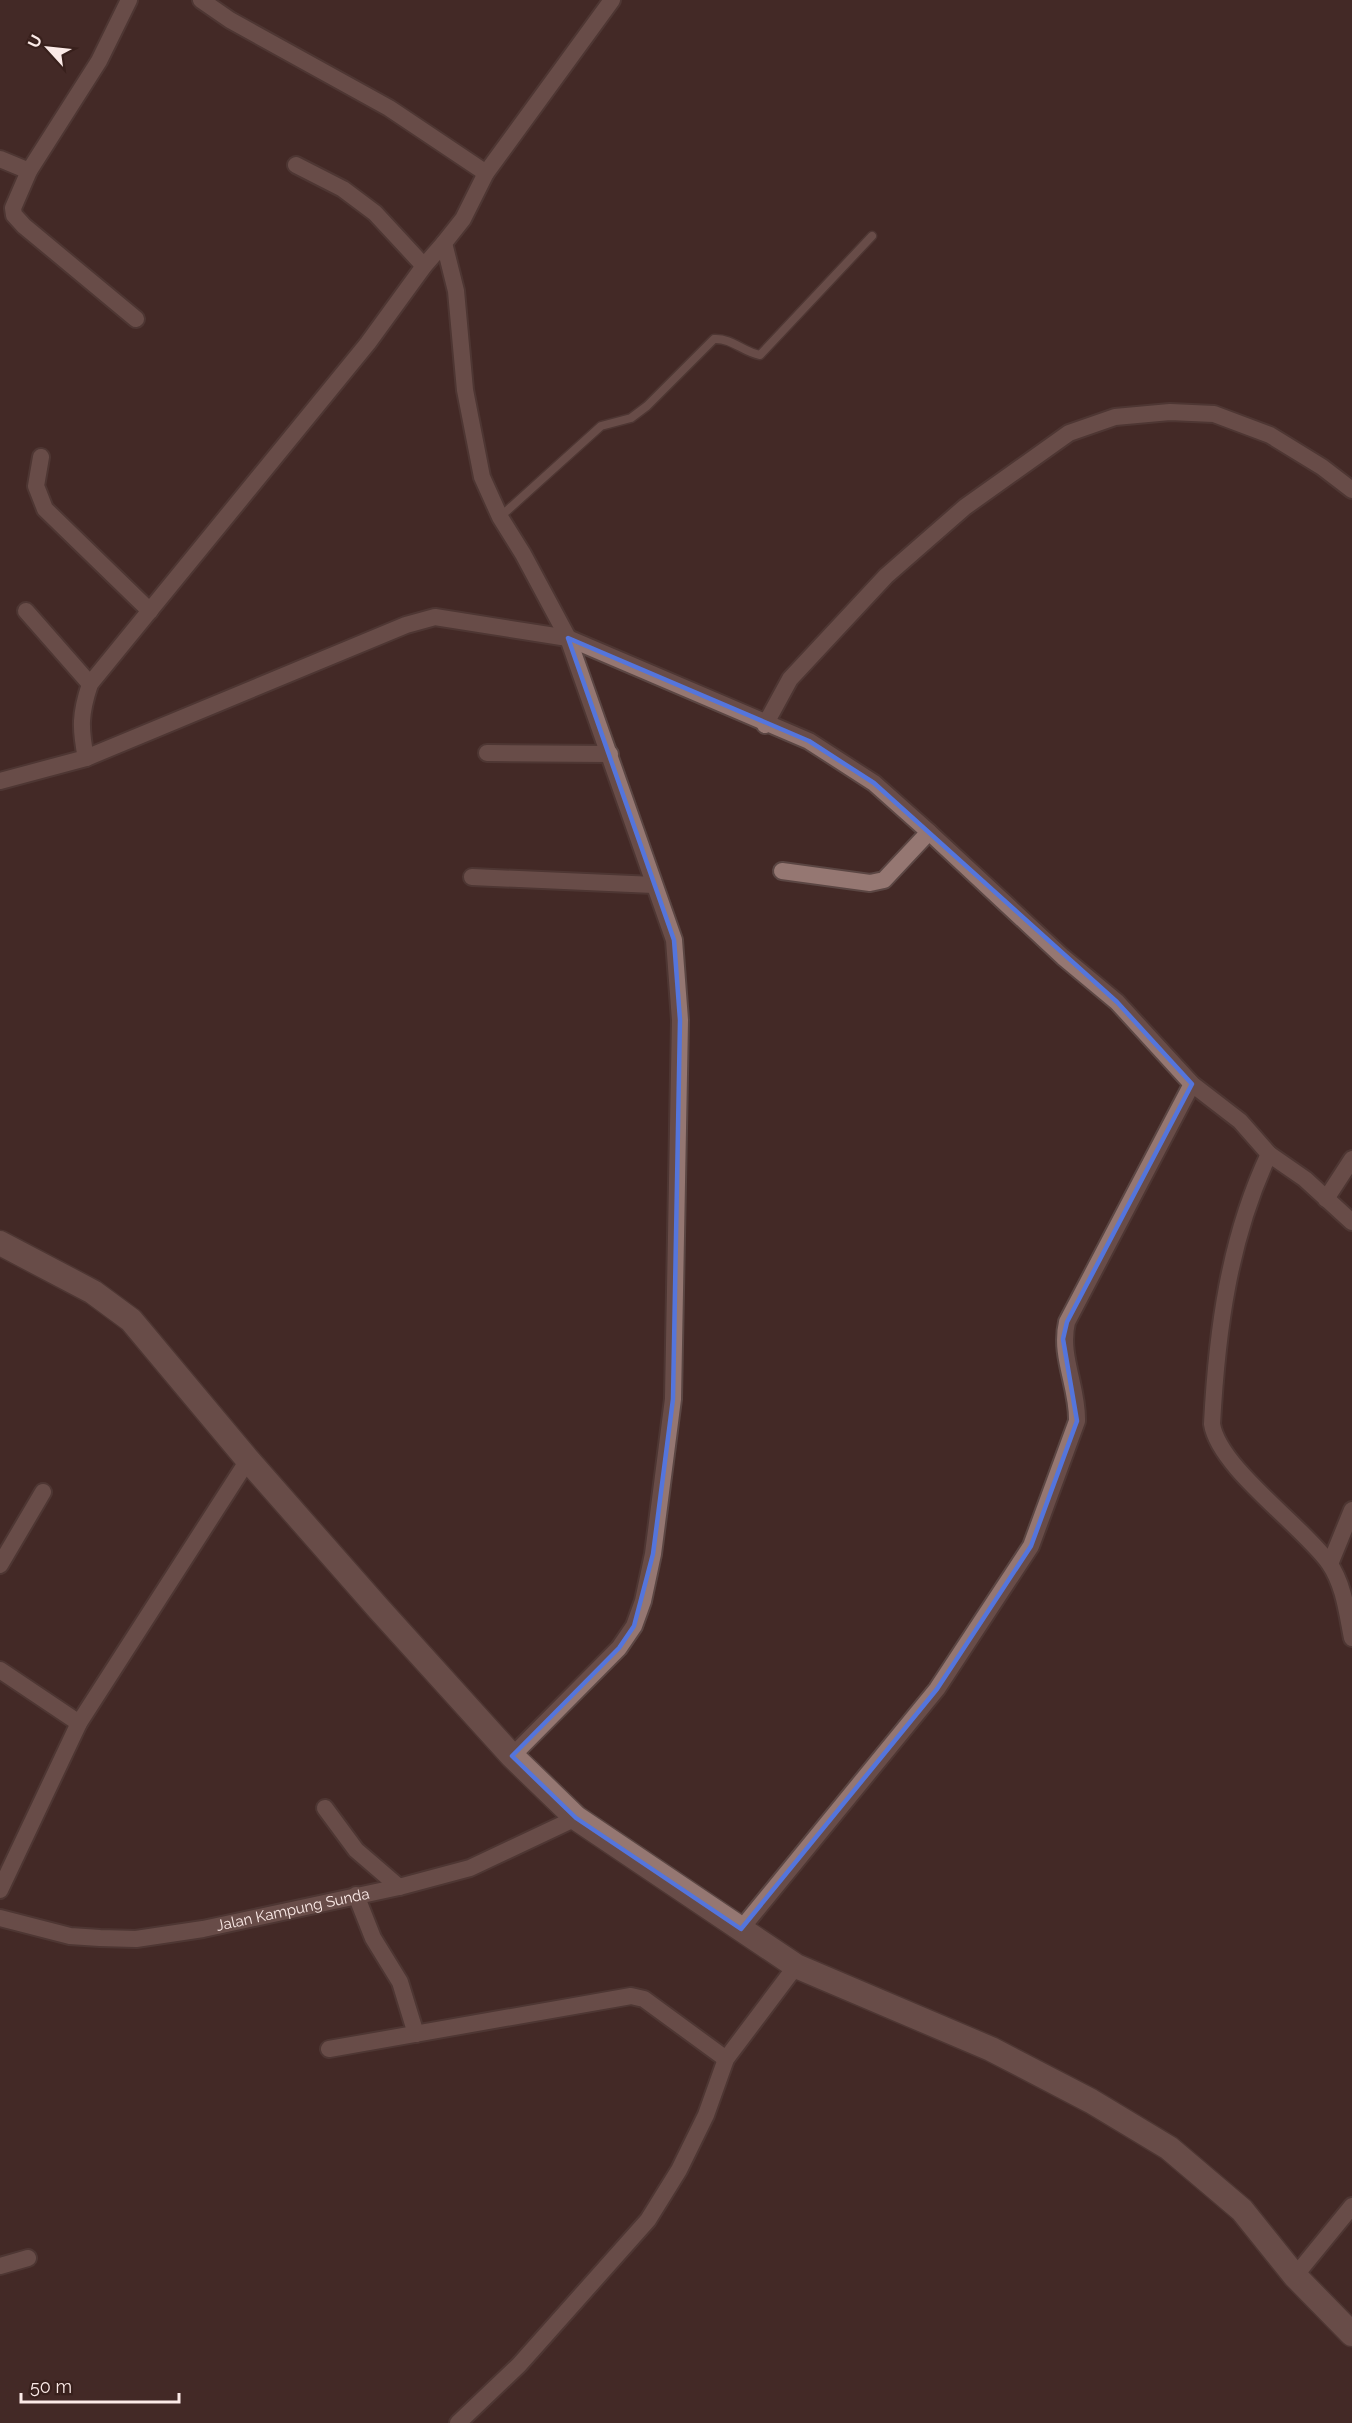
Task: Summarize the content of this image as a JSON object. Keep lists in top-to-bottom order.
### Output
{
  "streets": {
    "street": ["Jalan Kampung Sunda"]
  },
  "scale_bar": "50 m",
  "north": "top left"
}
